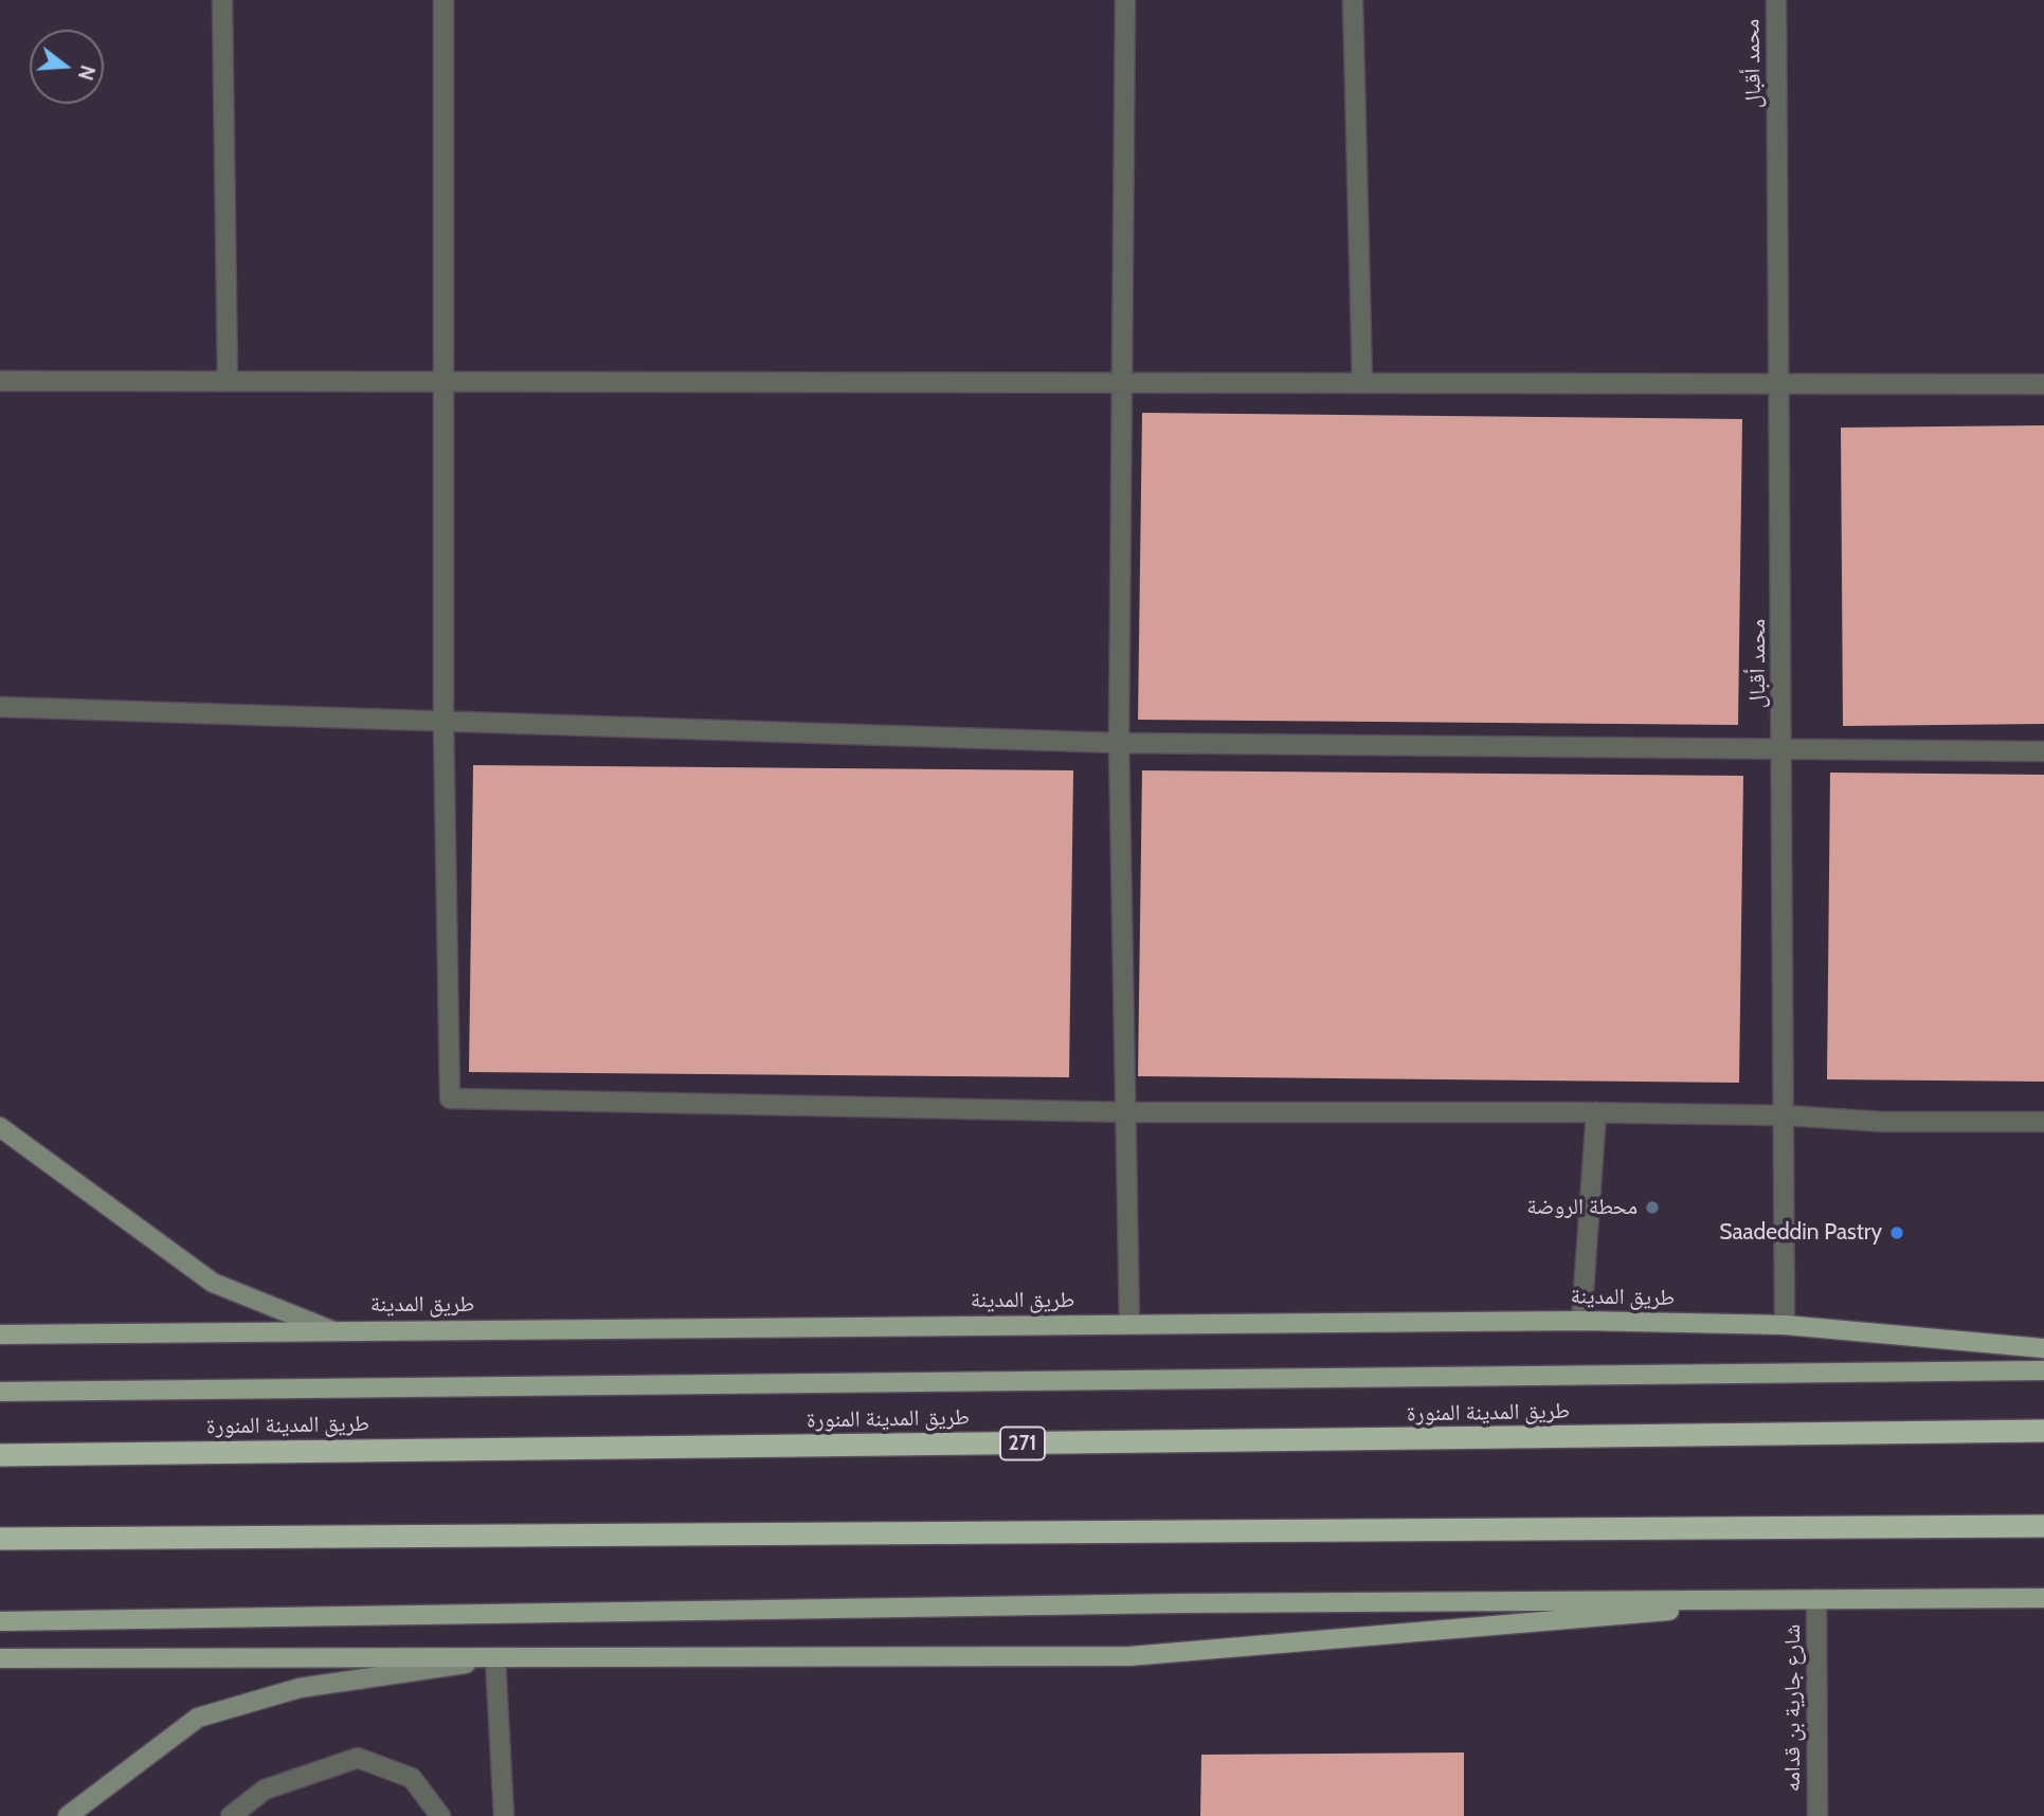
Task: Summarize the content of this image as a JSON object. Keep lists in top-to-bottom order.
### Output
{
  "streets": {
    "highway": ["طريق المدينة المنورة", "271"],
    "main road": ["طريق المدينة"],
    "street": ["محمد أقبال", "شارع جارية بن قدامه"]
  },
  "crossings": [
    ["محمد أقبال", "طريق المدينة"]
  ],
  "places": ["محطة الروضة", "Saadeddin Pastry"],
  "north": "right"
}
